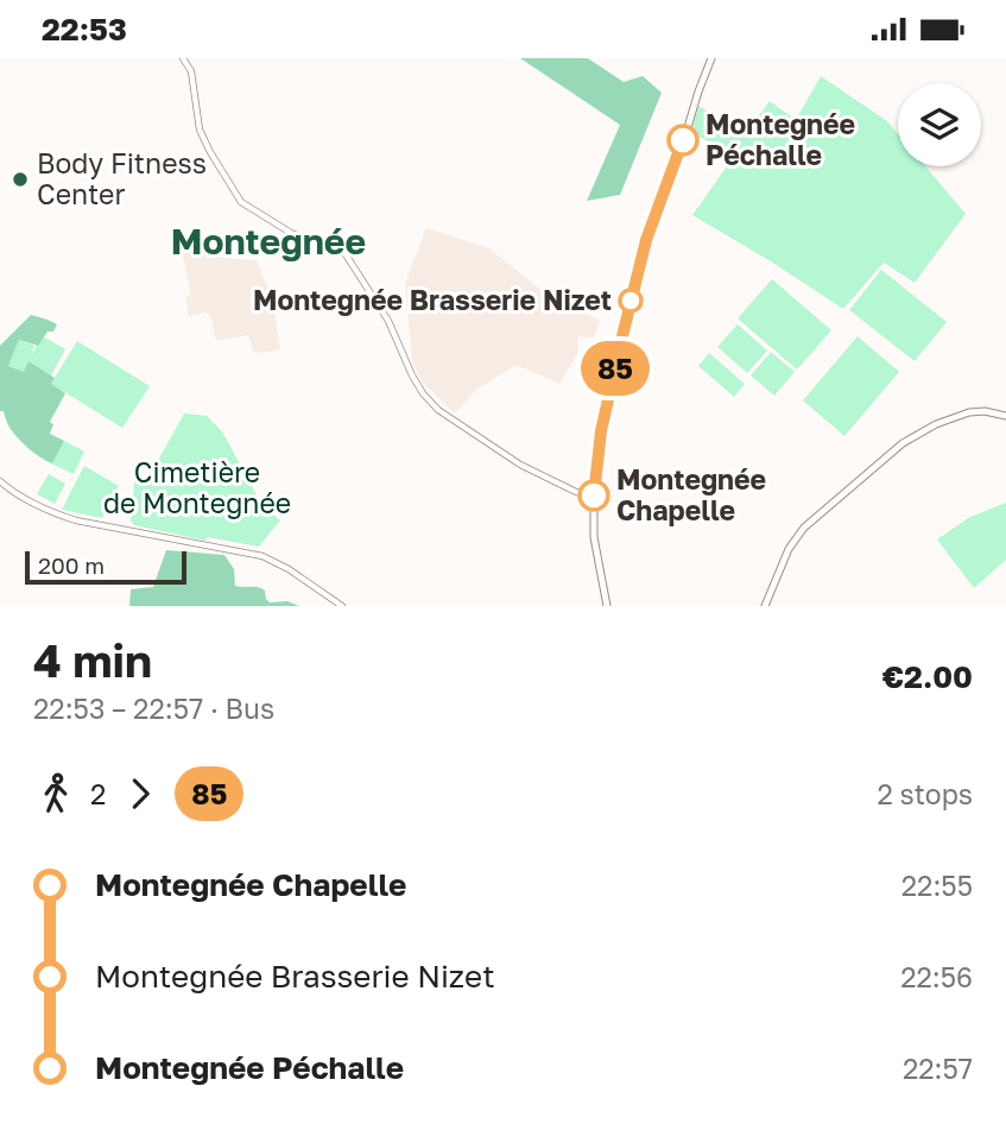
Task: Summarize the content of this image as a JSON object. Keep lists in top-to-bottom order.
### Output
{
  "districts": ["Montegnée"],
  "parks": ["Cimetière de Montegnée"],
  "places": [
    "Montegnée Péchalle",
    "Body Fitness Center",
    "Montegnée Brasserie Nizet",
    "Montegnée Chapelle"
  ],
  "lines": ["bus line 85"],
  "scale_bar": "200 m",
  "page": {
    "status": "22:53",
    "on_map": "85",
    "scale": "200 m",
    "heading": ["4 min", "22:53 – 22:57 · Bus", "€2.00"],
    "legs": ["2", "85", "2 stops"],
    "list": [
      {
        "name": "Montegnée Chapelle",
        "value": "22:55"
      },
      {
        "name": "Montegnée Brasserie Nizet",
        "value": "22:56"
      },
      {
        "name": "Montegnée Péchalle",
        "value": "22:57"
      }
    ]
  }
}
